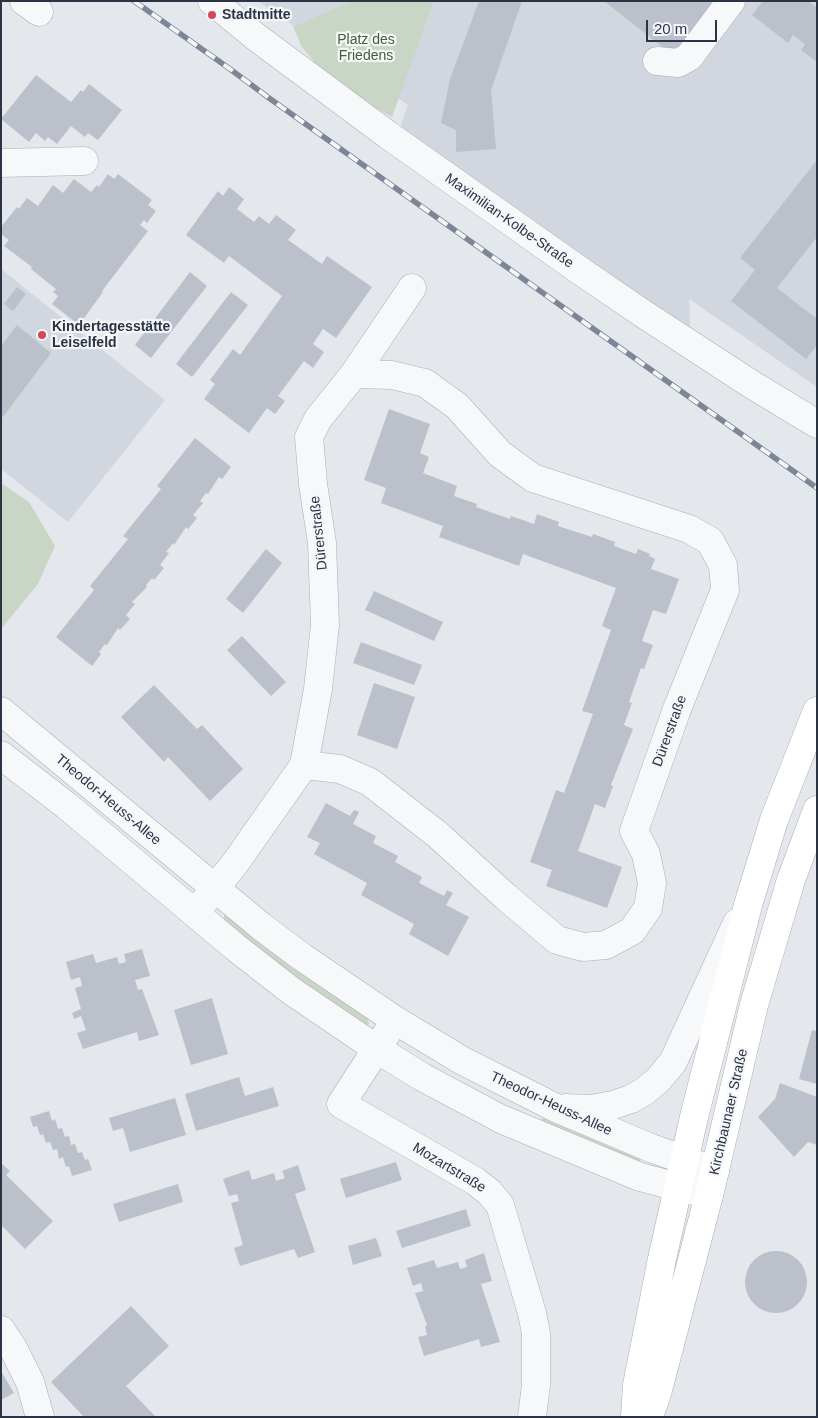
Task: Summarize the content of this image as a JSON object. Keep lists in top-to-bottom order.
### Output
{
  "streets": {
    "street": [
      "Maximilian-Kolbe-Straße",
      "Dürerstraße",
      "Theodor-Heuss-Allee",
      "Kirchbaunaer Straße",
      "Mozartstraße"
    ]
  },
  "crossings": [
    ["Dürerstraße", "Theodor-Heuss-Allee"],
    ["Theodor-Heuss-Allee", "Kirchbaunaer Straße"]
  ],
  "parks": ["Platz des Friedens"],
  "places": ["Stadtmitte", "Kindertagesstätte Leiselfeld"],
  "scale_bar": "20 m"
}
